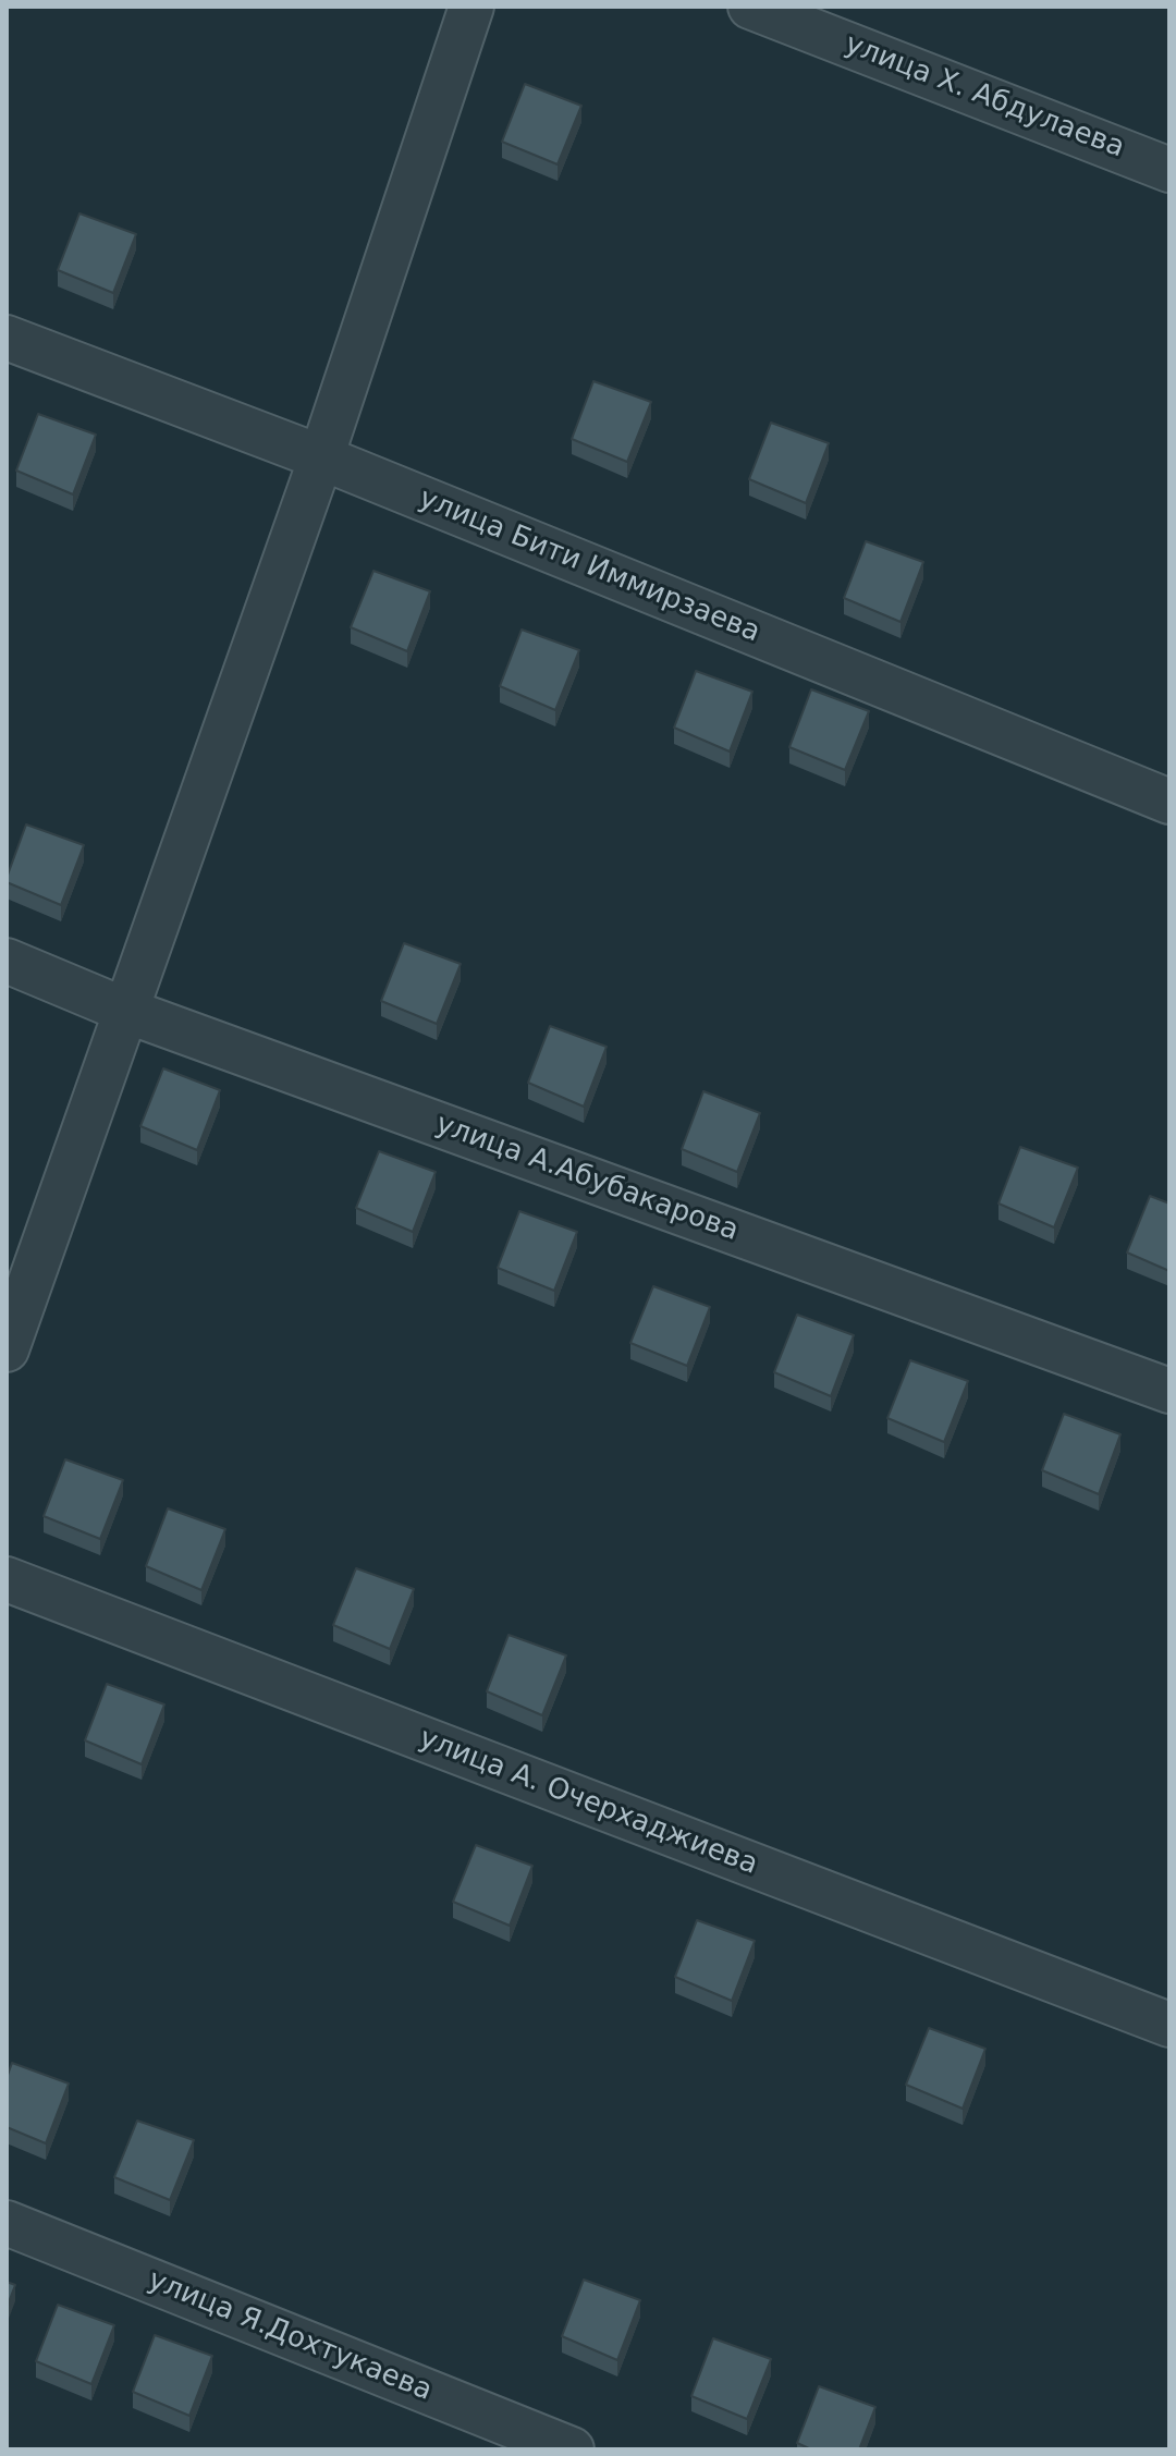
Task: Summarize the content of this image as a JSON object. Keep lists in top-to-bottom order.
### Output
{
  "streets": {
    "street": [
      "улица Х. Абдулаева",
      "улица Бити Иммирзаева",
      "улица А.Абубакарова",
      "улица А. Очерхаджиева",
      "улица Я.Дохтукаева"
    ]
  }
}
